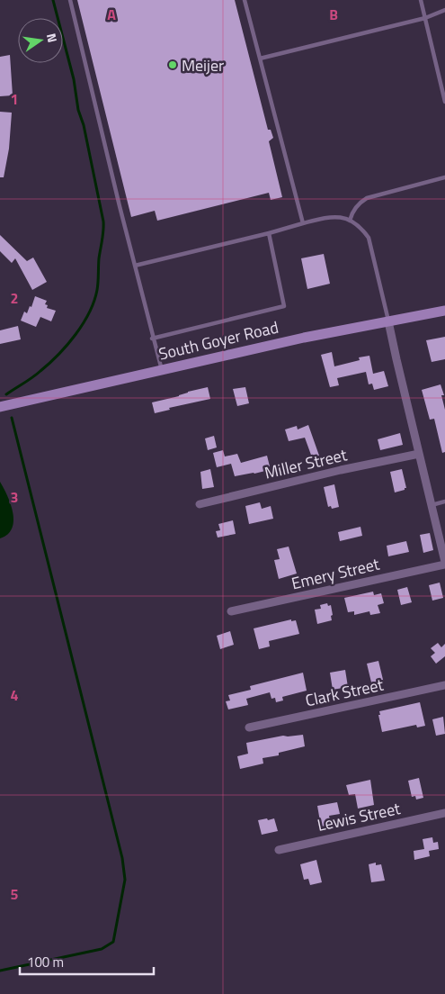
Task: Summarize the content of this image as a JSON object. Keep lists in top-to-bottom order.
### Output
{
  "streets": {
    "street": [
      "South Goyer Road",
      "Miller Street",
      "Emery Street",
      "Clark Street",
      "Lewis Street"
    ]
  },
  "places": ["Meijer"],
  "scale_bar": "100 m",
  "north": "right",
  "grid": {
    "columns": ["A", "B"],
    "rows": [
      "1",
      "2",
      "3",
      "4",
      "5"
    ]
  }
}
